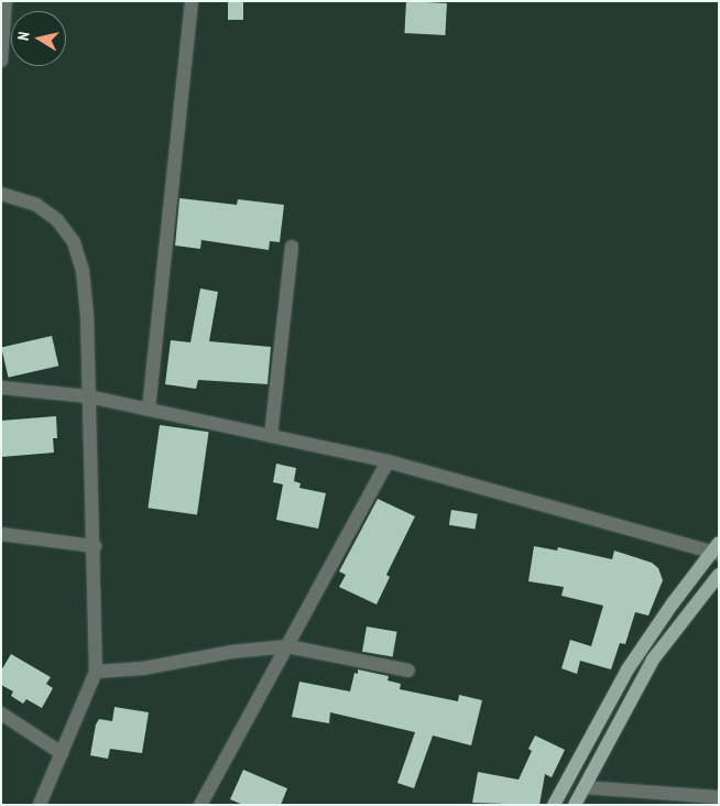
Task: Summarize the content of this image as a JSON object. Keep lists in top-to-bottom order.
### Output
{
  "north": "left"
}
